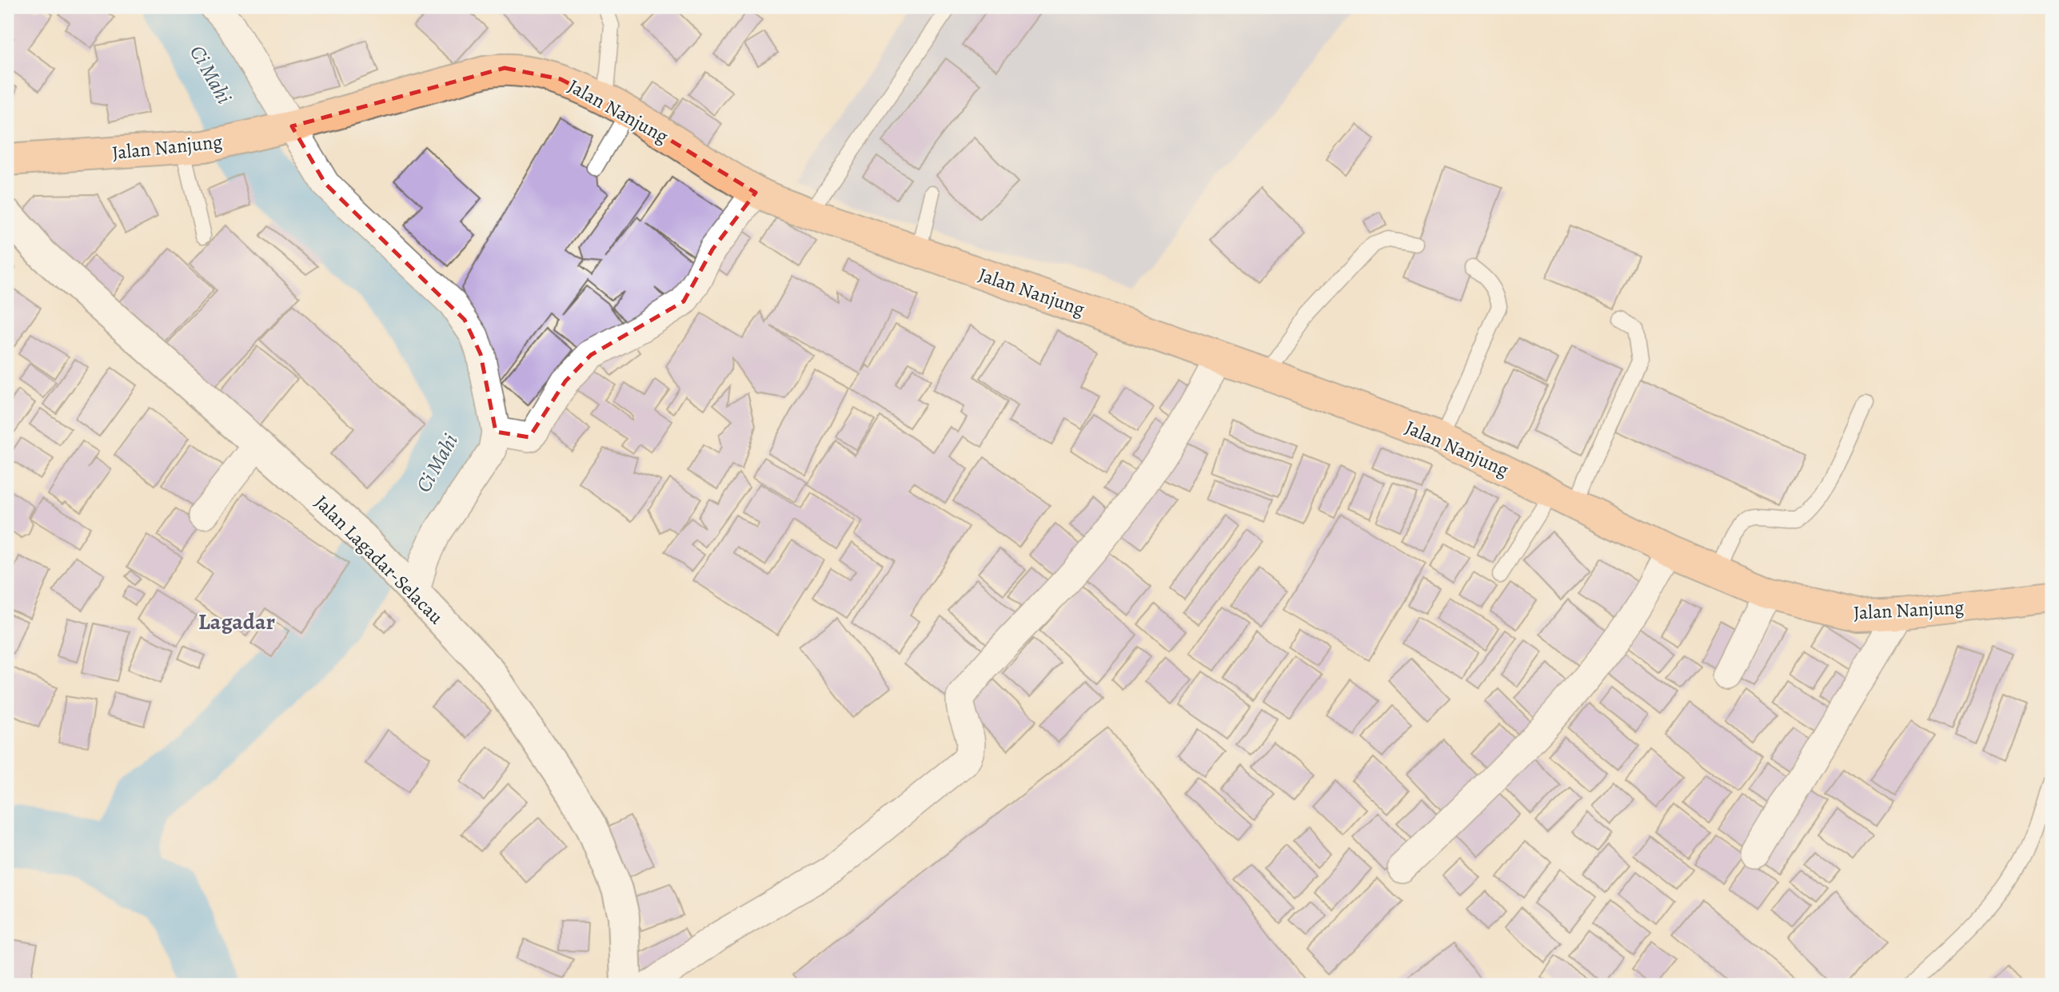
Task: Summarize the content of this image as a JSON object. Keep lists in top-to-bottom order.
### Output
{
  "streets": {
    "main road": ["Jalan Nanjung"],
    "street": ["Jalan Lagadar-Selacau"]
  },
  "districts": ["Lagadar"],
  "water": ["Ci Mahi"]
}
